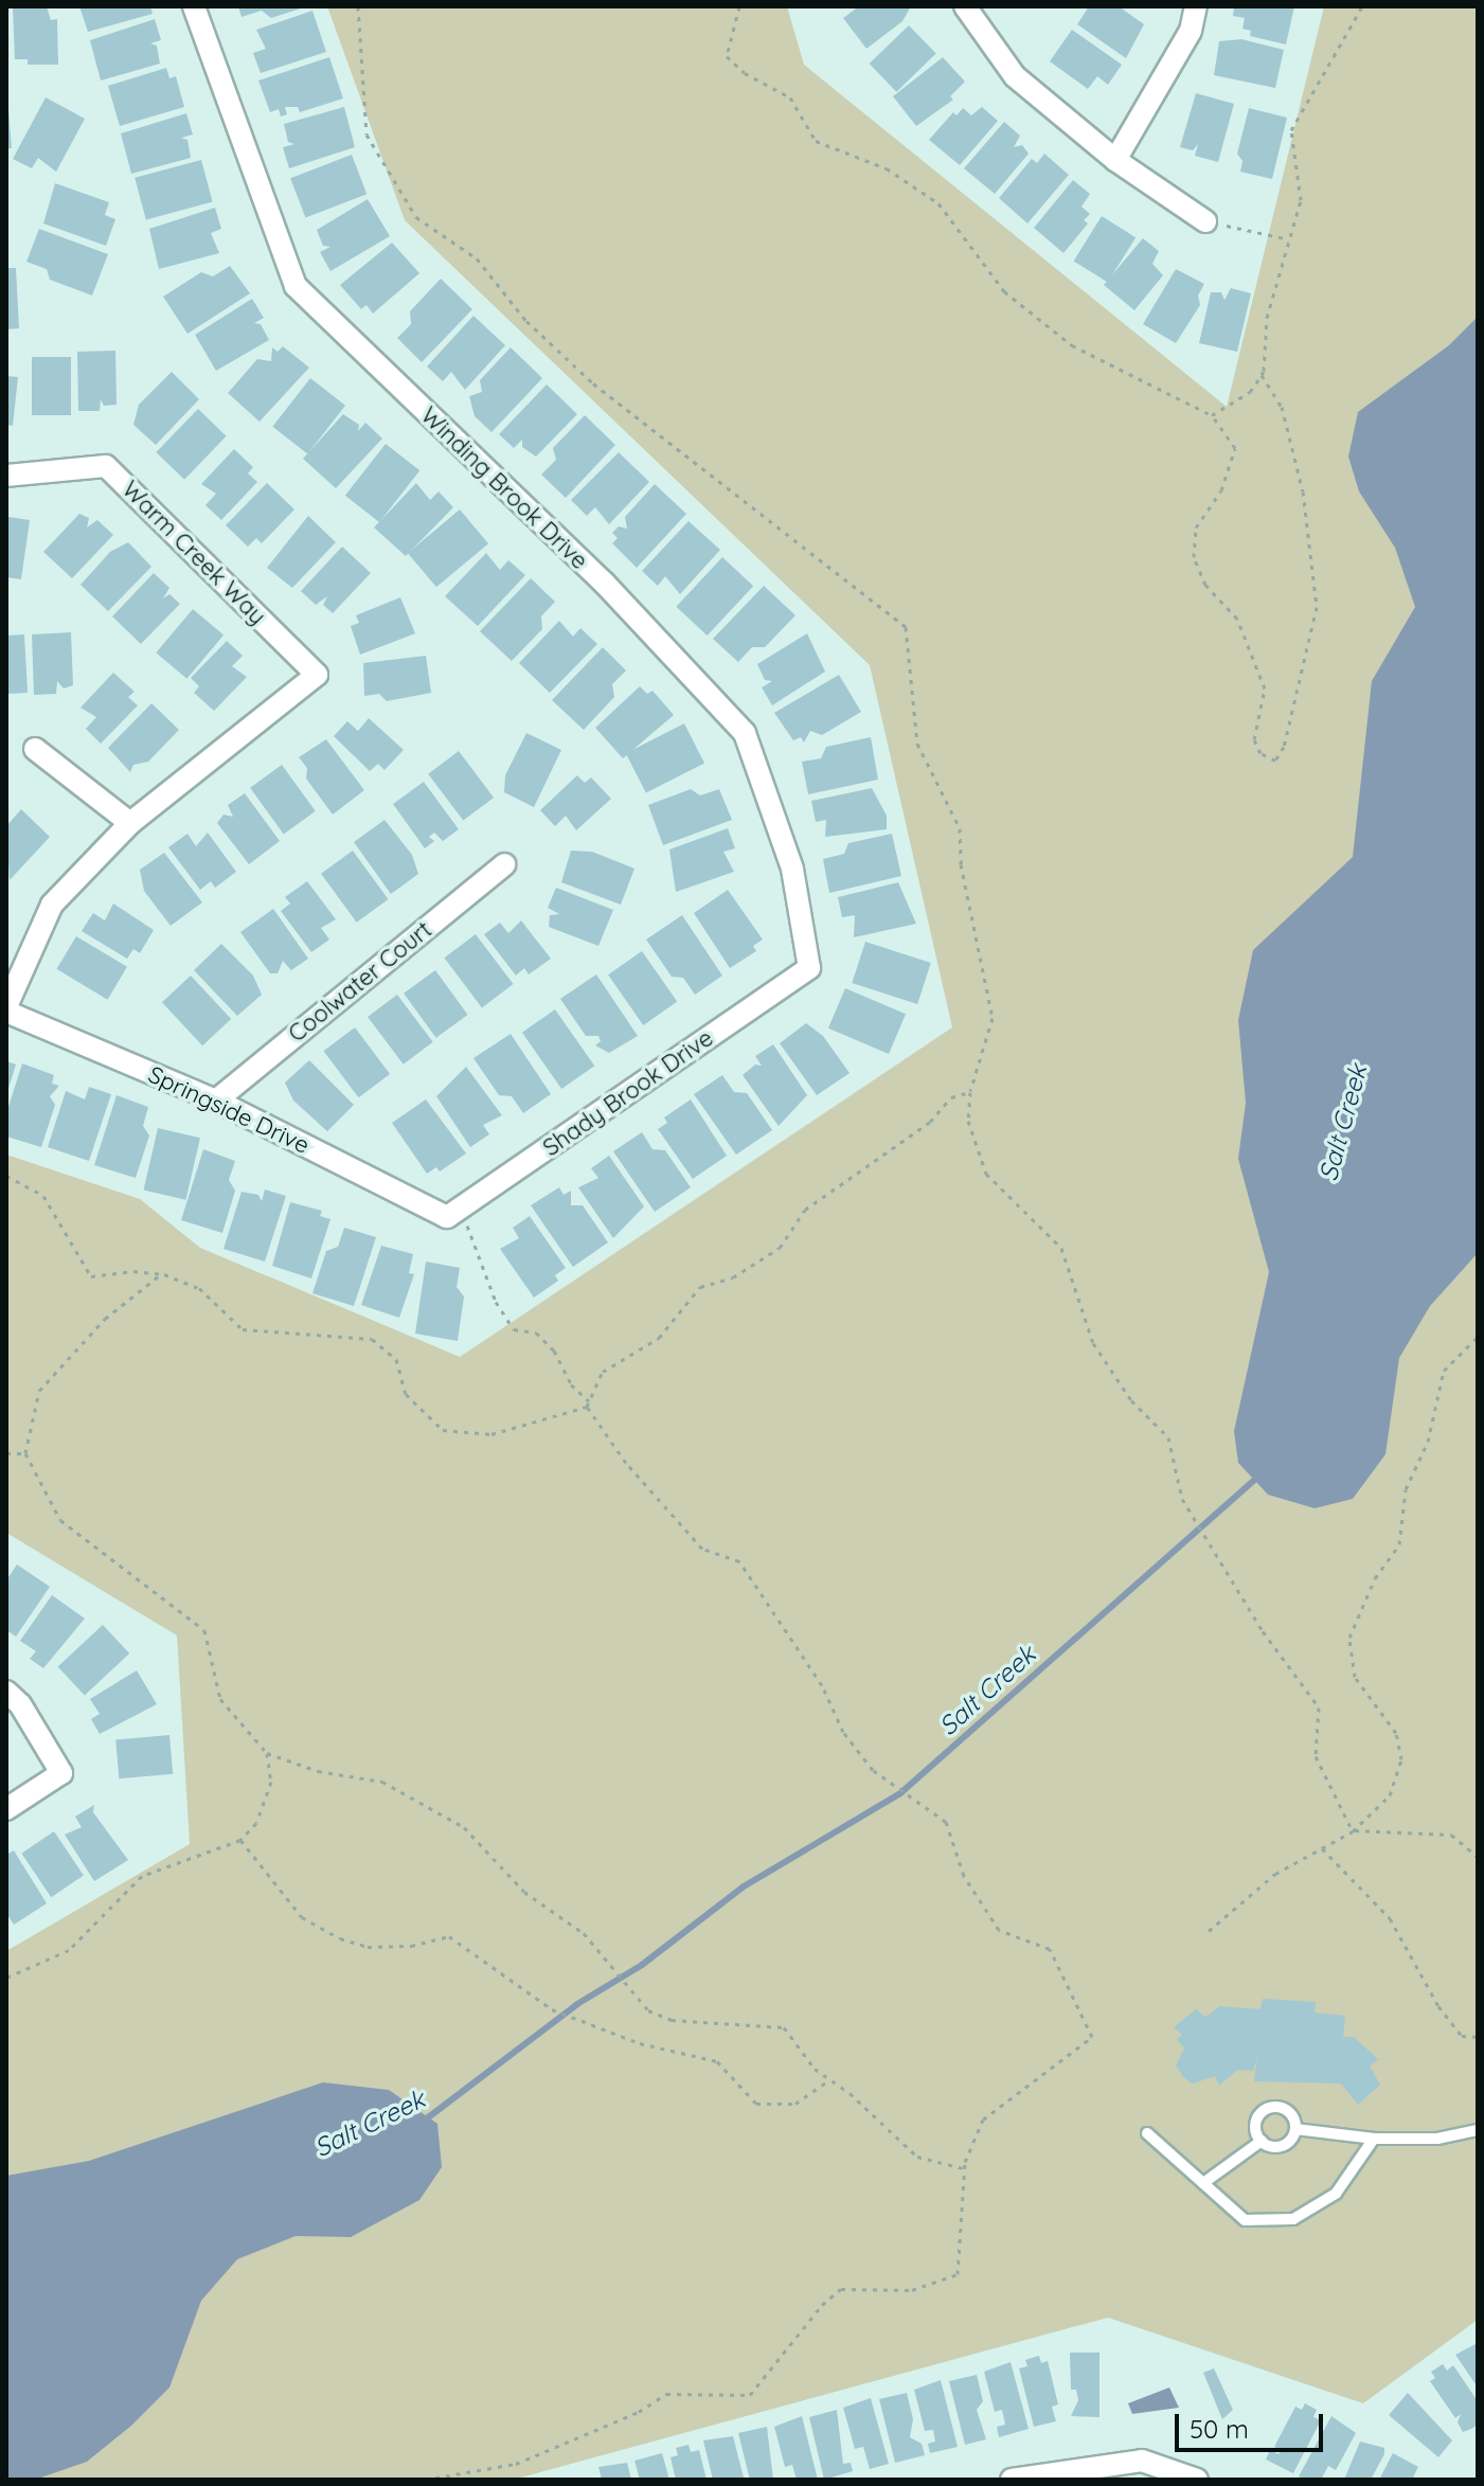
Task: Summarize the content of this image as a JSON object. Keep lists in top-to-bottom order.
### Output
{
  "streets": {
    "street": [
      "Winding Brook Drive",
      "Warm Creek Way",
      "Coolwater Court",
      "Shady Brook Drive",
      "Springside Drive"
    ]
  },
  "crossings": [
    ["Winding Brook Drive", "Shady Brook Drive"],
    ["Coolwater Court", "Springside Drive"],
    ["Shady Brook Drive", "Springside Drive"]
  ],
  "water": ["Salt Creek"],
  "scale_bar": "50 m"
}
